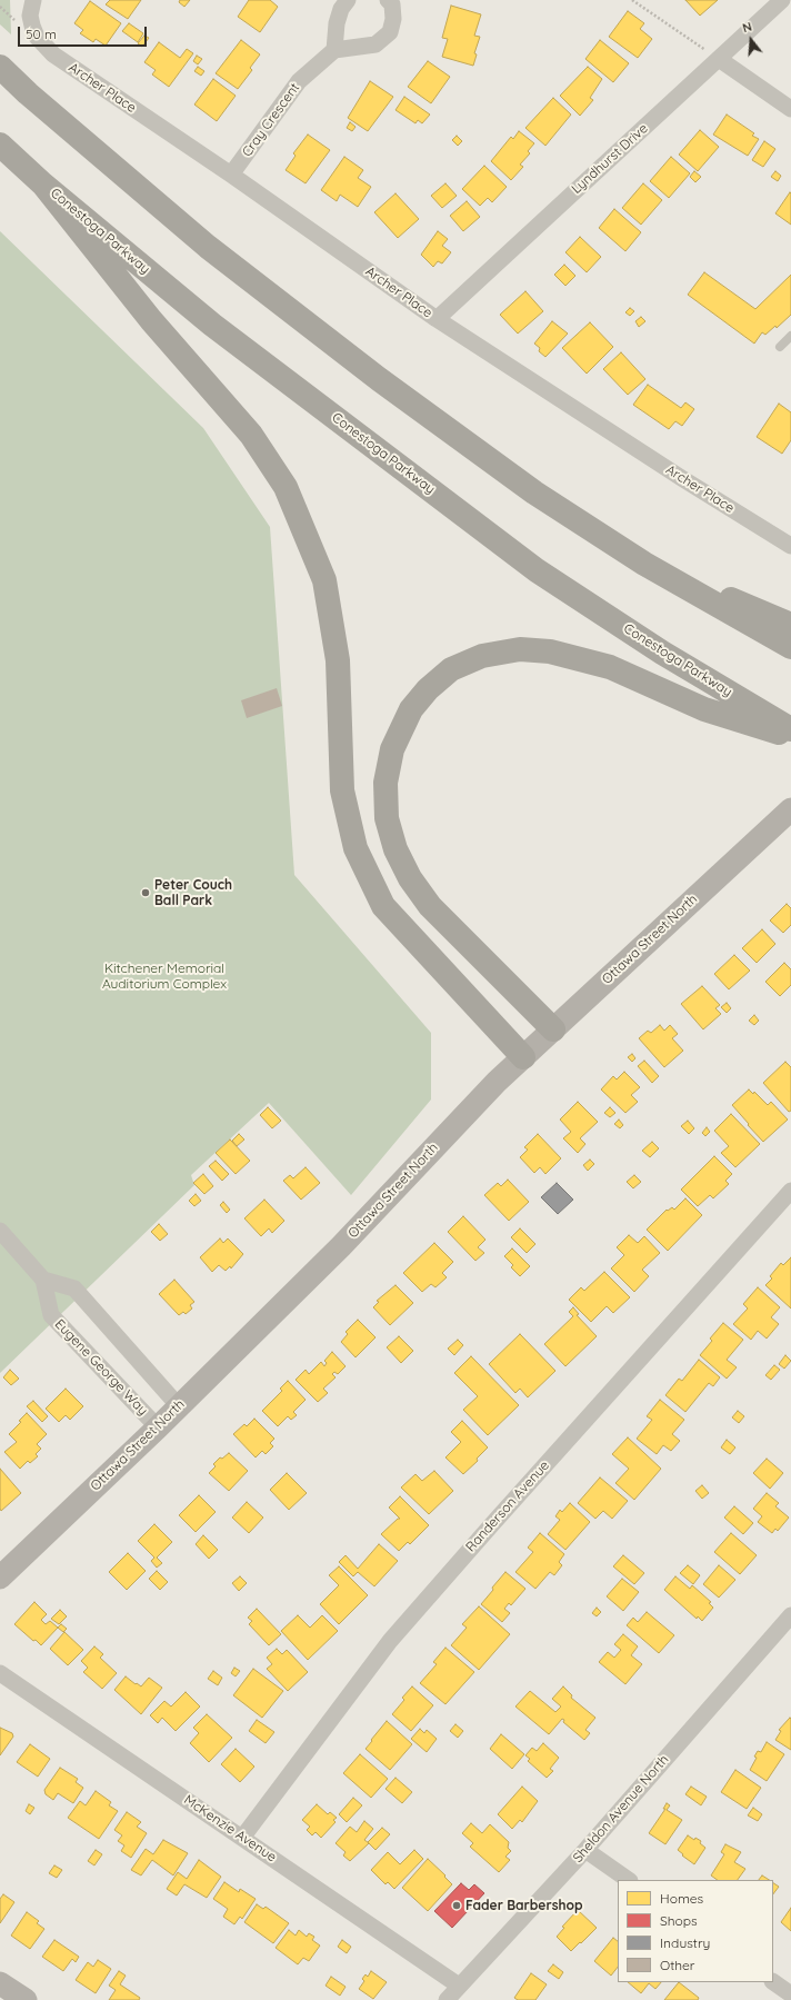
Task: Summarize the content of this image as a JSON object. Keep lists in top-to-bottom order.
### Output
{
  "streets": {
    "highway": ["Conestoga Parkway"],
    "main road": ["Ottawa Street North"],
    "street": [
      "Archer Place",
      "Cray Crescent",
      "Lyndhurst Drive",
      "Eugene George Way",
      "Randerson Avenue",
      "Sheldon Avenue North",
      "McKenzie Avenue"
    ]
  },
  "crossings": [
    ["Archer Place", "Cray Crescent"],
    ["Archer Place", "Lyndhurst Drive"],
    ["Ottawa Street North", "Eugene George Way"],
    ["Randerson Avenue", "McKenzie Avenue"],
    ["Sheldon Avenue North", "McKenzie Avenue"]
  ],
  "parks": ["Kitchener Memorial Auditorium Complex"],
  "places": ["Peter Couch Ball Park", "Fader Barbershop"],
  "legend": [
    "Homes",
    "Shops",
    "Industry",
    "Other"
  ],
  "scale_bar": "50 m",
  "north": "top"
}
